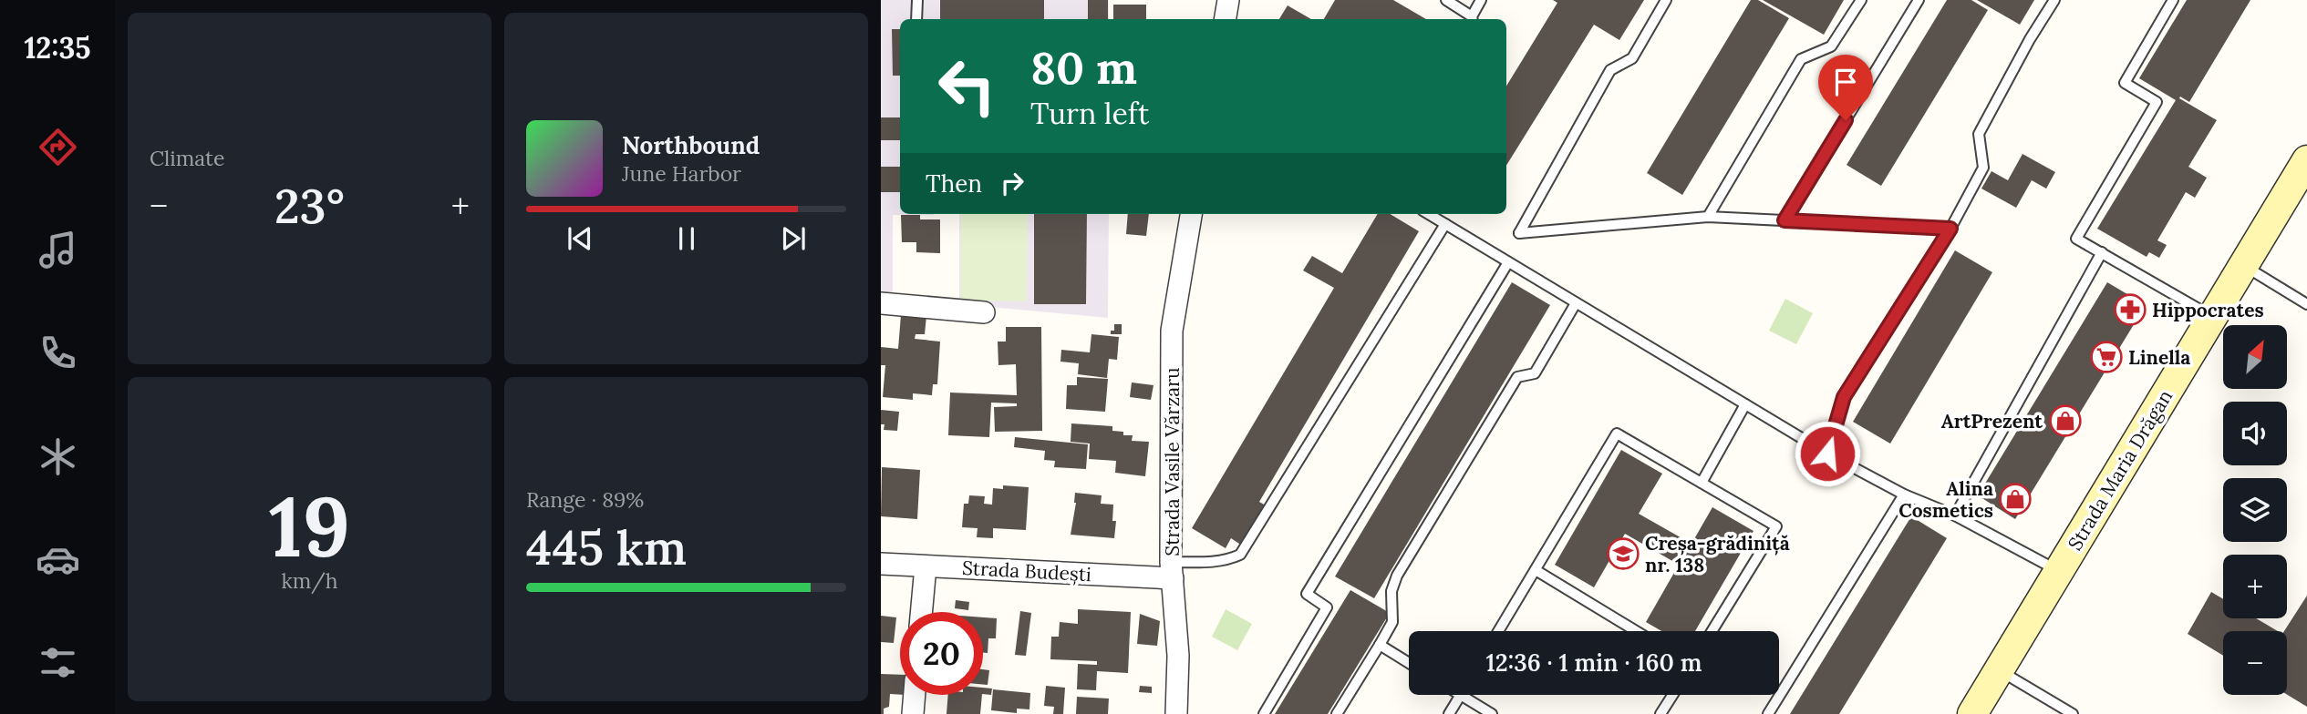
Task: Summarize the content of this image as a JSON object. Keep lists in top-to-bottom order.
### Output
{
  "streets": {
    "main road": ["Strada Maria Drăgan"],
    "street": ["Strada Vasile Vărzaru", "Strada Budești"]
  },
  "crossings": [
    ["Strada Vasile Vărzaru", "Strada Budești"]
  ],
  "places": {
    "pharmacy": ["Hippocrates"],
    "supermarket": ["Linella"],
    "shop": ["ArtPrezent", "Alina Cosmetics"],
    "school or university": ["Creșa-grădiniță nr. 138"]
  },
  "north": "top right",
  "page": {
    "tabs": "12:35",
    "tile": [
      "Climate",
      ["19", "km/h"],
      ["Range · 89%", "445 km"]
    ],
    "turn": ["80 m", "Turn left"],
    "song": ["Northbound", "June Harbor"],
    "then": "Then",
    "heat": ["−", "23°", "+"],
    "map_buttons": ["+", "−"],
    "limit": "20",
    "trip": "12:36 · 1 min · 160 m"
  }
}
